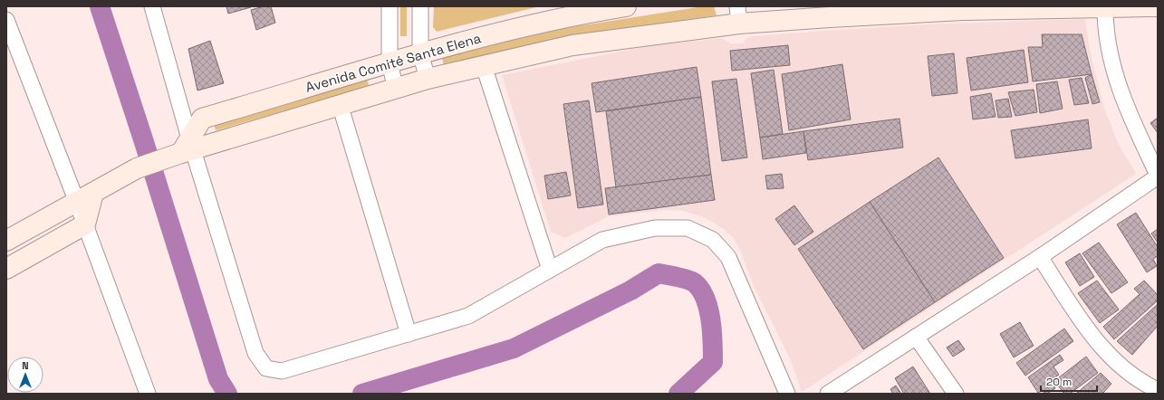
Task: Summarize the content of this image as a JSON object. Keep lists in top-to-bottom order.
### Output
{
  "streets": {
    "street": ["Avenida Comité Santa Elena"]
  },
  "scale_bar": "20 m",
  "north": "top"
}
